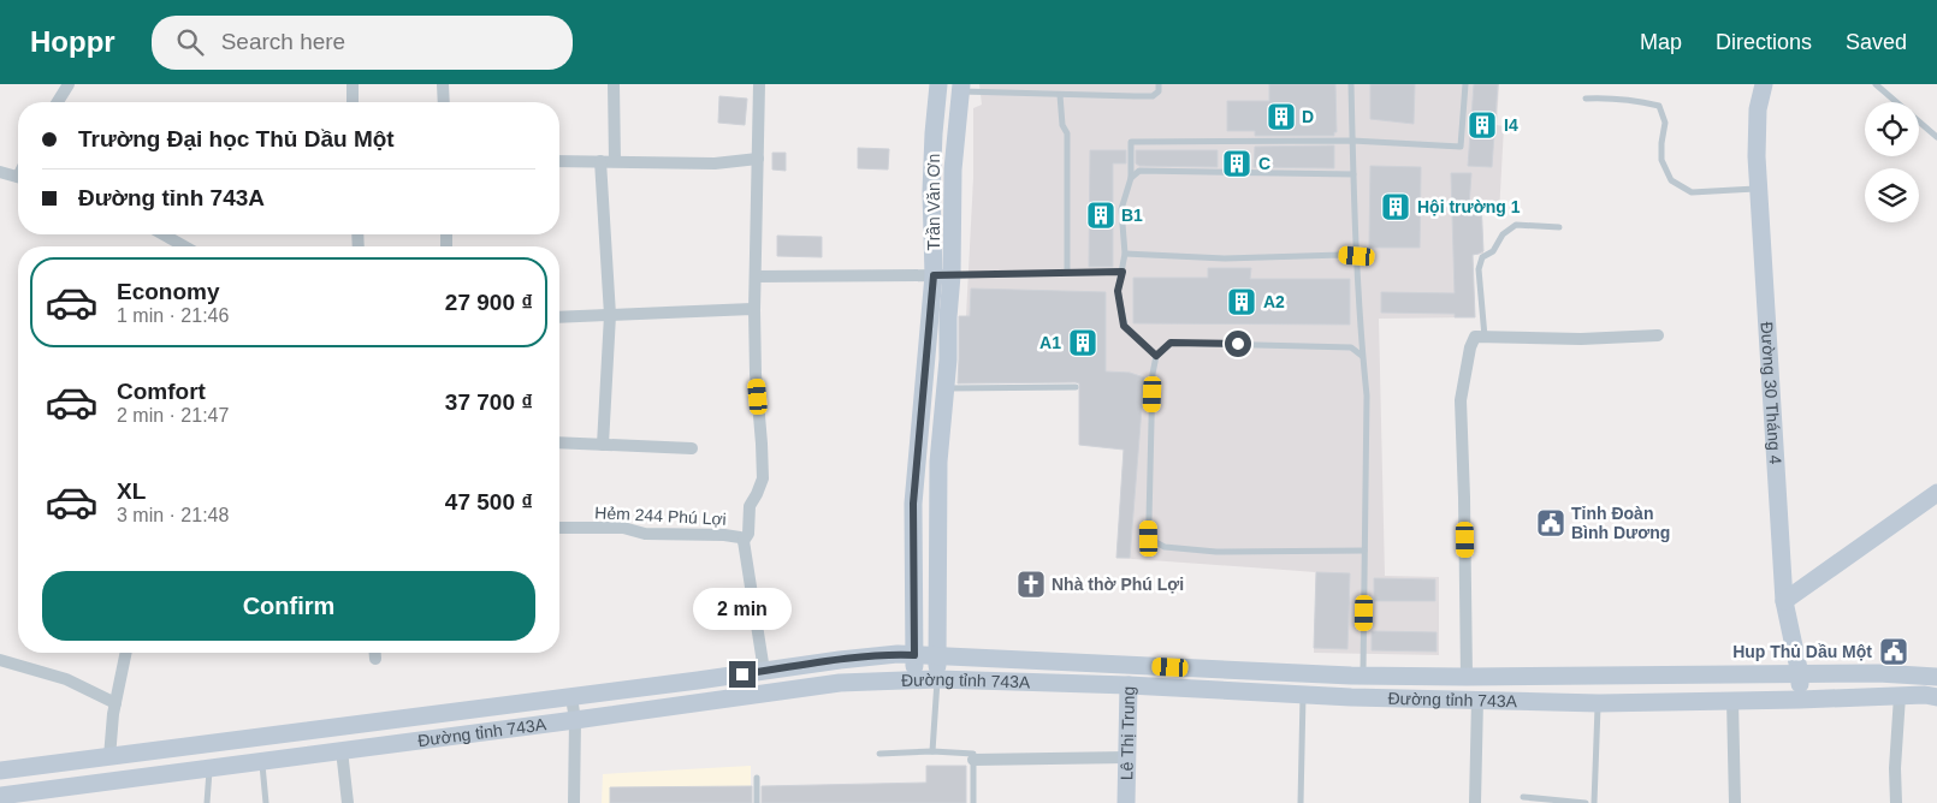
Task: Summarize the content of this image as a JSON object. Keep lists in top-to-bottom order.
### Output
{
  "streets": {
    "main road": [
      "Trần Văn Ơn",
      "Đường 30 Tháng 4",
      "Đường tỉnh 743A",
      "Lê Thị Trung"
    ],
    "street": ["Hẻm 244 Phú Lợi"]
  },
  "crossings": [
    ["Trần Văn Ơn", "Đường tỉnh 743A"],
    ["Đường 30 Tháng 4", "Đường tỉnh 743A"],
    ["Hẻm 244 Phú Lợi", "Đường tỉnh 743A"],
    ["Đường tỉnh 743A", "Lê Thị Trung"]
  ],
  "places": {
    "building": [
      "D",
      "I4",
      "C",
      "Hội trường 1",
      "B1",
      "A2",
      "A1"
    ],
    "public building": ["Tỉnh Đoàn Bình Dương", "Hup Thủ Dầu Một"],
    "church": ["Nhà thờ Phú Lợi"]
  },
  "page": {
    "header": "Hoppr",
    "search": "Search here",
    "nav": ["Map", "Directions", "Saved"],
    "banner": ["Trường Đại học Thủ Dầu Một", "Đường tỉnh 743A"],
    "list": [
      {
        "name": "Economy",
        "note": "1 min · 21:46",
        "value": "27 900 ₫"
      },
      {
        "name": "Comfort",
        "note": "2 min · 21:47",
        "value": "37 700 ₫"
      },
      {
        "name": "XL",
        "note": "3 min · 21:48",
        "value": "47 500 ₫"
      }
    ],
    "buttons": "Confirm",
    "bubble": "2 min"
  }
}
